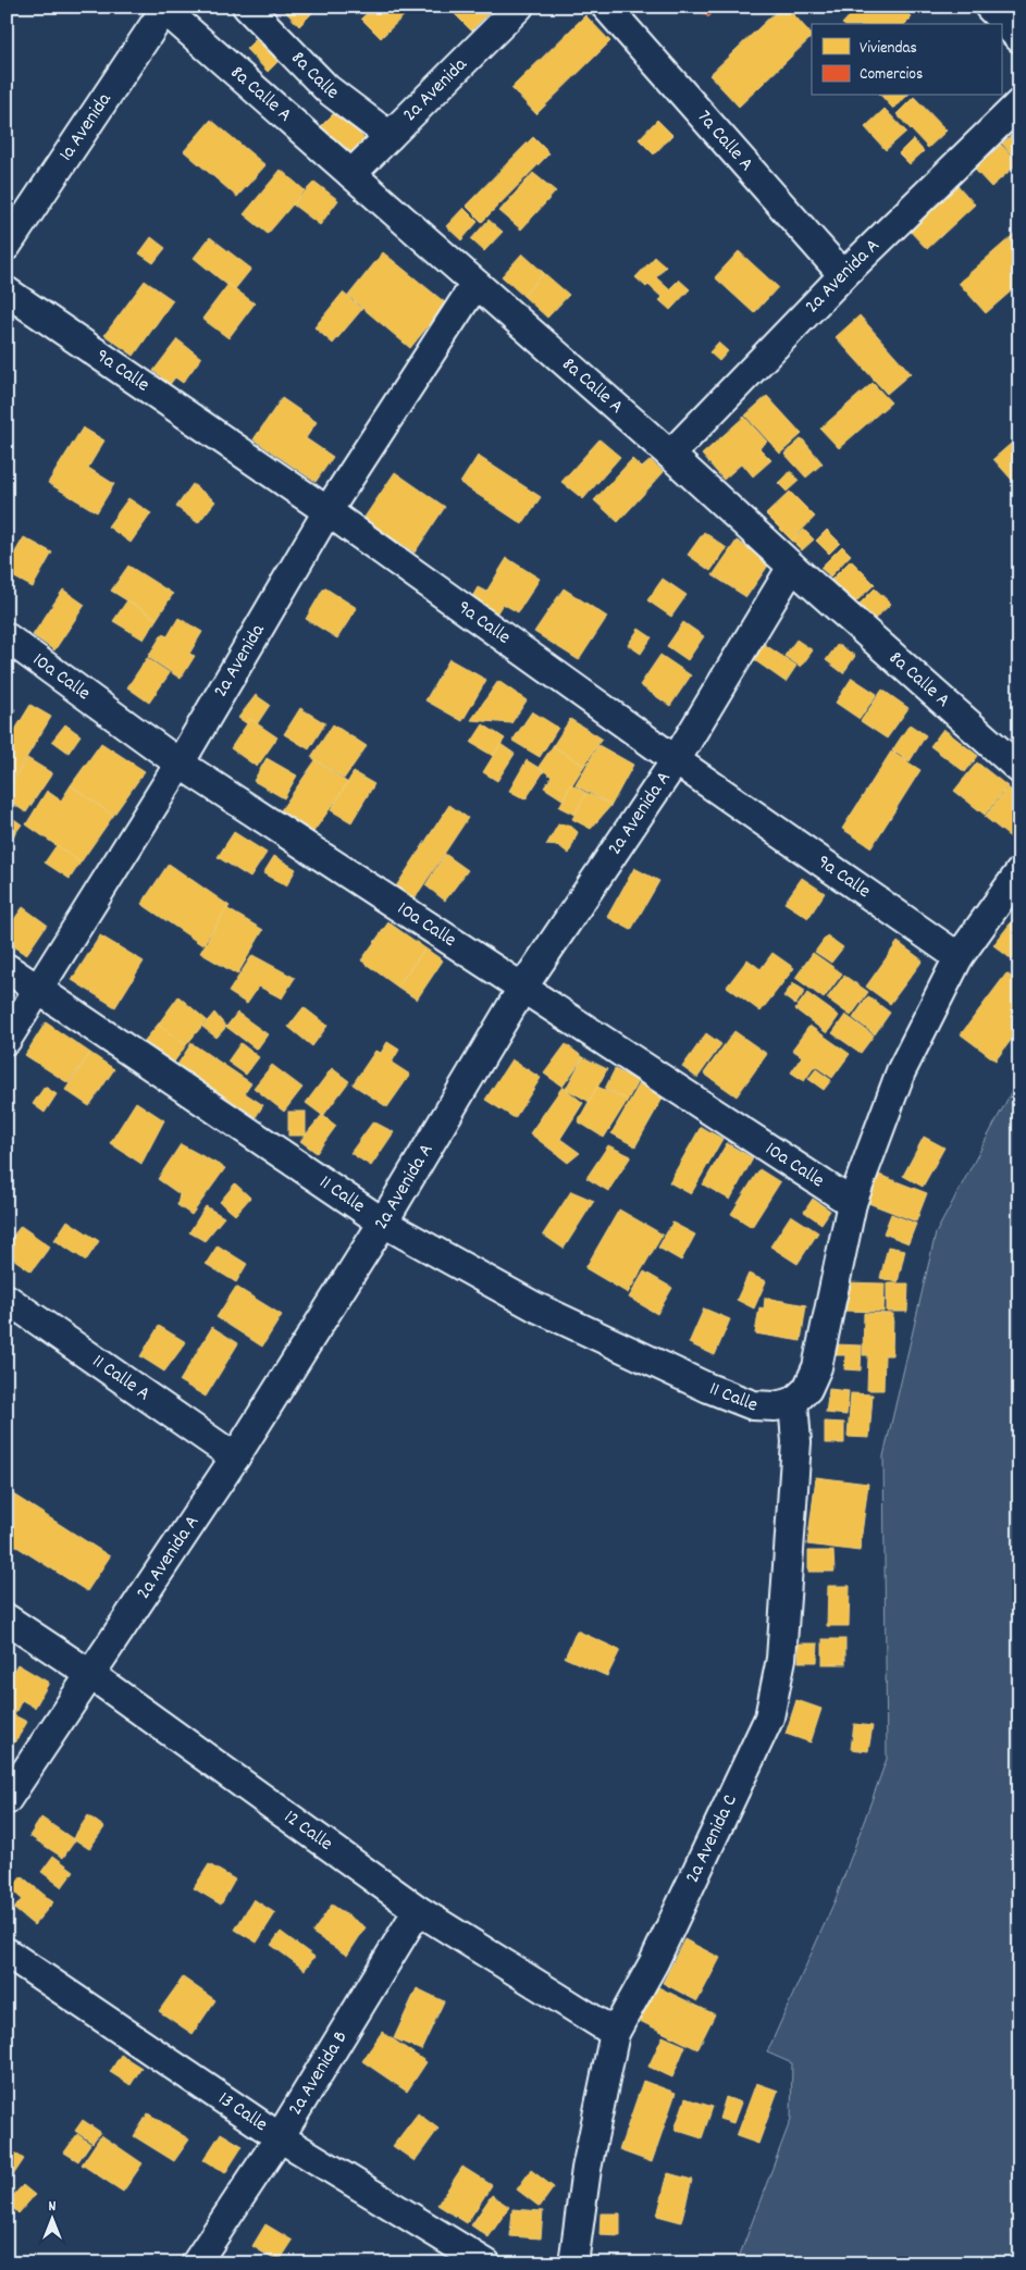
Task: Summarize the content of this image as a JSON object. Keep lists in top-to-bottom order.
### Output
{
  "streets": {
    "street": [
      "8a Calle",
      "2a Avenida",
      "8a Calle A",
      "1a Avenida",
      "7a Calle A",
      "2a Avenida A",
      "9a Calle",
      "10a Calle",
      "11 Calle",
      "11 Calle A",
      "12 Calle",
      "2a Avenida C",
      "2a Avenida B",
      "13 Calle"
    ]
  },
  "crossings": [
    ["8a Calle", "2a Avenida"],
    ["2a Avenida", "8a Calle A"],
    ["2a Avenida", "9a Calle"],
    ["2a Avenida", "10a Calle"],
    ["2a Avenida", "11 Calle"],
    ["8a Calle A", "1a Avenida"],
    ["8a Calle A", "2a Avenida A"],
    ["7a Calle A", "2a Avenida A"],
    ["2a Avenida A", "9a Calle"],
    ["2a Avenida A", "10a Calle"],
    ["2a Avenida A", "11 Calle"],
    ["2a Avenida A", "11 Calle A"],
    ["2a Avenida A", "12 Calle"],
    ["11 Calle", "2a Avenida C"],
    ["12 Calle", "2a Avenida C"],
    ["12 Calle", "2a Avenida B"],
    ["2a Avenida B", "13 Calle"]
  ],
  "legend": ["Viviendas", "Comercios"],
  "north": "top"
}
